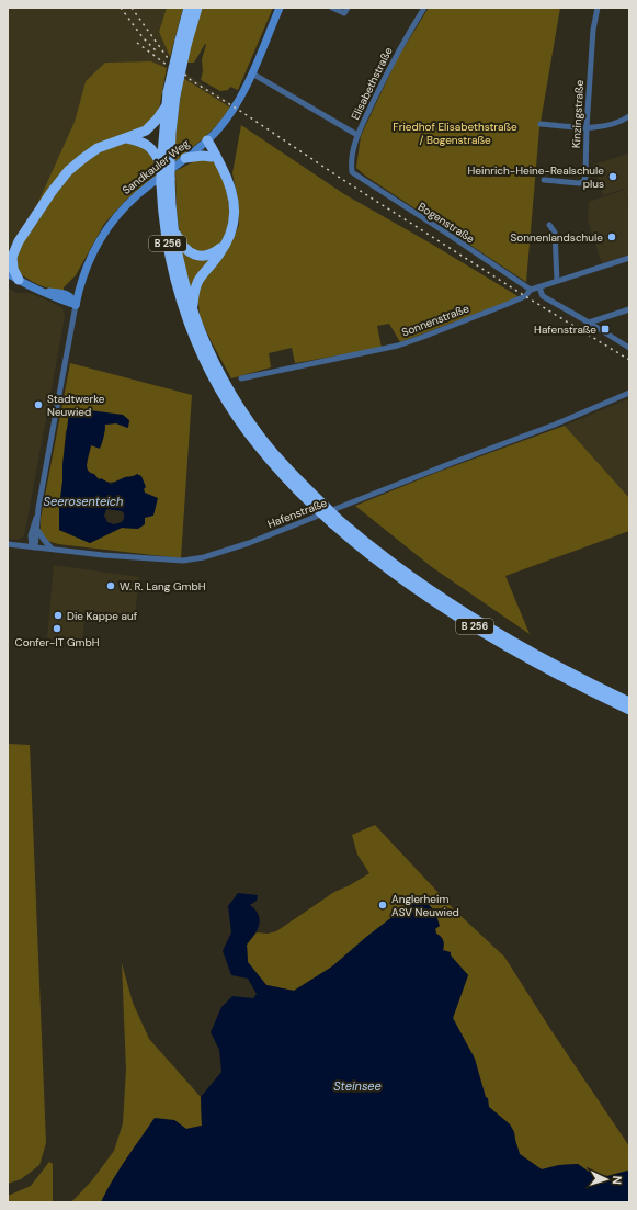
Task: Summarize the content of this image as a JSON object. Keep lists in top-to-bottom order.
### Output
{
  "streets": {
    "highway": ["B 256"],
    "street": [
      "Elisabethstraße",
      "Kinzingstraße",
      "Sandkauler Weg",
      "Bogenstraße",
      "Sonnenstraße",
      "Hafenstraße"
    ]
  },
  "crossings": [
    ["Elisabethstraße", "Bogenstraße"],
    ["Sandkauler Weg", "Hafenstraße"],
    ["Bogenstraße", "Sonnenstraße"]
  ],
  "water": ["Seerosenteich", "Steinsee"],
  "parks": ["Friedhof Elisabethstraße / Bogenstraße"],
  "places": {
    "other": [
      "Heinrich-Heine-Realschule plus",
      "Sonnenlandschule",
      "Stadtwerke Neuwied",
      "W. R. Lang GmbH",
      "Die Kappe auf",
      "Confer-IT GmbH",
      "Anglerheim ASV Neuwied"
    ],
    "transit": ["Hafenstraße"]
  },
  "north": "right"
}
